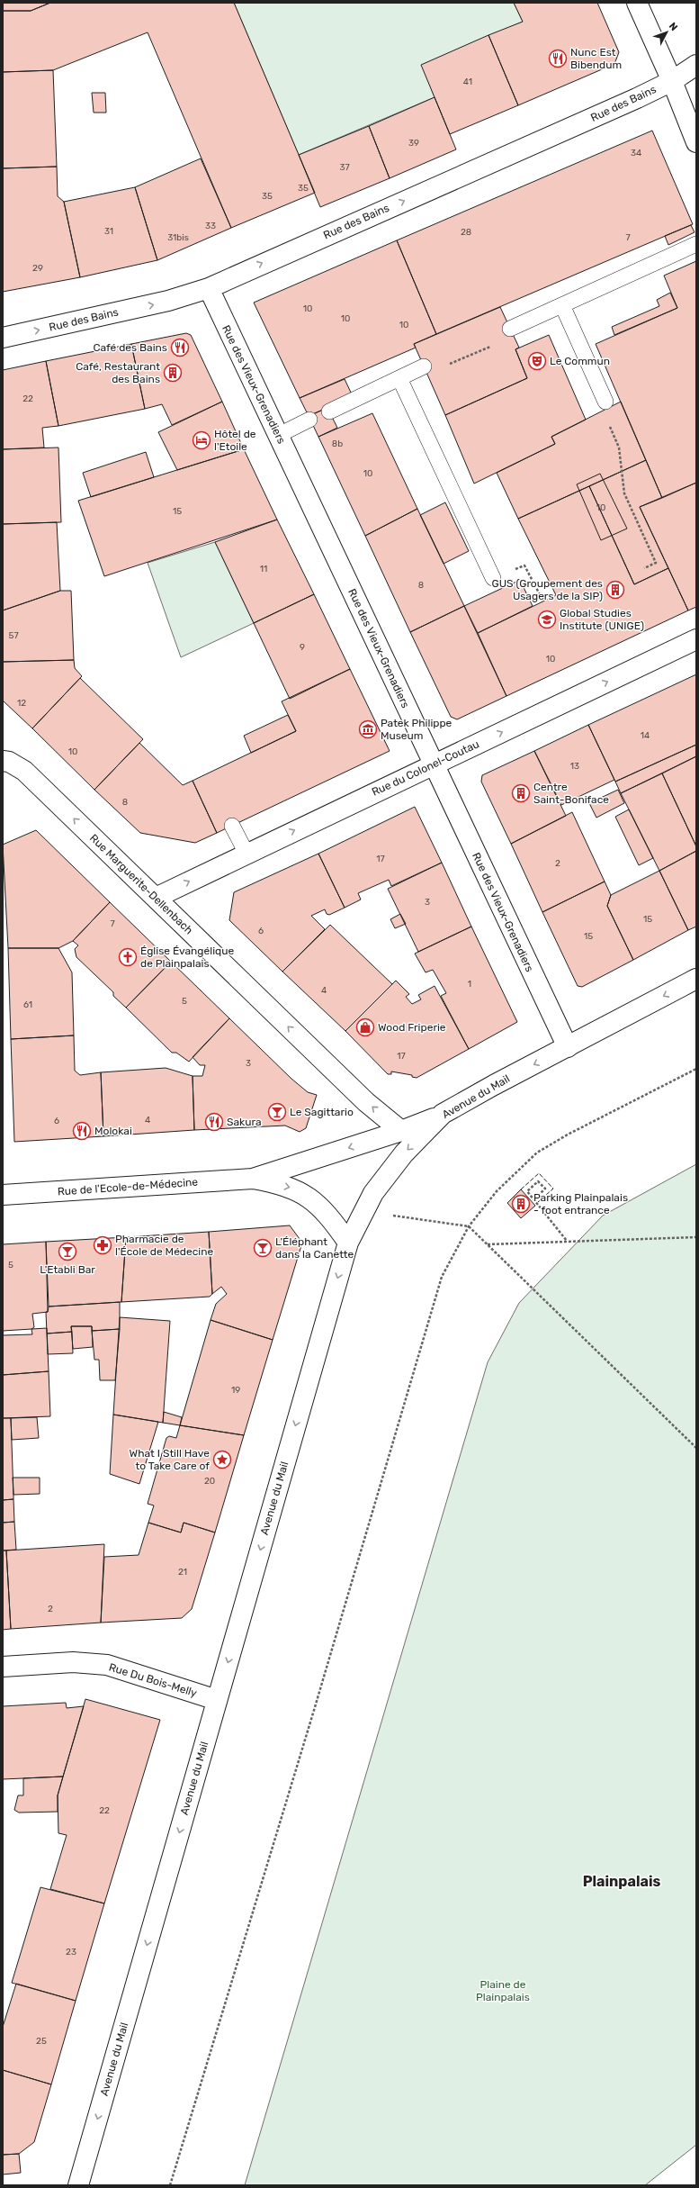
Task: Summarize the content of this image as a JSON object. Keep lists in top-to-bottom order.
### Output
{
  "streets": {
    "street": [
      "Rue des Bains",
      "Rue des Vieux-Grenadiers",
      "Rue du Colonel-Coutau",
      "Rue Marguerite-Dellenbach",
      "Avenue du Mail",
      "Rue de l'Ecole-de-Médecine",
      "Rue Du Bois-Melly"
    ]
  },
  "crossings": [
    ["Rue des Bains", "Rue des Vieux-Grenadiers"],
    ["Rue des Vieux-Grenadiers", "Rue du Colonel-Coutau"],
    ["Rue des Vieux-Grenadiers", "Avenue du Mail"],
    ["Rue du Colonel-Coutau", "Rue Marguerite-Dellenbach"],
    ["Avenue du Mail", "Rue Du Bois-Melly"]
  ],
  "one_way": [
    "Rue des Bains",
    "Rue du Colonel-Coutau",
    "Rue Marguerite-Dellenbach",
    "Avenue du Mail"
  ],
  "districts": ["Plainpalais"],
  "parks": ["Plaine de Plainpalais"],
  "places": {
    "restaurant": [
      "Nunc Est Bibendum",
      "Café des Bains",
      "Sakura",
      "Molokai"
    ],
    "theatre": ["Le Commun"],
    "building": [
      "Café, Restaurant des Bains",
      "GUS (Groupement des Usagers de la SIP)",
      "Centre Saint-Boniface",
      "Parking Plainpalais - foot entrance"
    ],
    "hotel": ["Hôtel de l'Etoile"],
    "school or university": ["Global Studies Institute (UNIGE)"],
    "museum": ["Patek Philippe Museum"],
    "church": ["Église Évangélique de Plainpalais"],
    "shop": ["Wood Friperie"],
    "bar": ["Le Sagittario", "L'Éléphant dans la Canette", "L'Etabli Bar"],
    "pharmacy": ["Pharmacie de l'École de Médecine"],
    "place": ["What I Still Have to Take Care of"]
  },
  "house_numbers": [
    "41",
    "39",
    "34",
    "37",
    "35",
    "35",
    "33",
    "31",
    "28",
    "31bis",
    "7",
    "29",
    "10",
    "10",
    "10",
    "22",
    "8b",
    "10",
    "10",
    "15",
    "11",
    "8",
    "57",
    "9",
    "10",
    "12",
    "14",
    "10",
    "13",
    "8",
    "17",
    "2",
    "3",
    "15",
    "7",
    "6",
    "15",
    "1",
    "4",
    "5",
    "61",
    "17",
    "3",
    "4",
    "6",
    "5",
    "19",
    "20",
    "21",
    "2",
    "22",
    "23",
    "25"
  ],
  "north": "top right"
}
